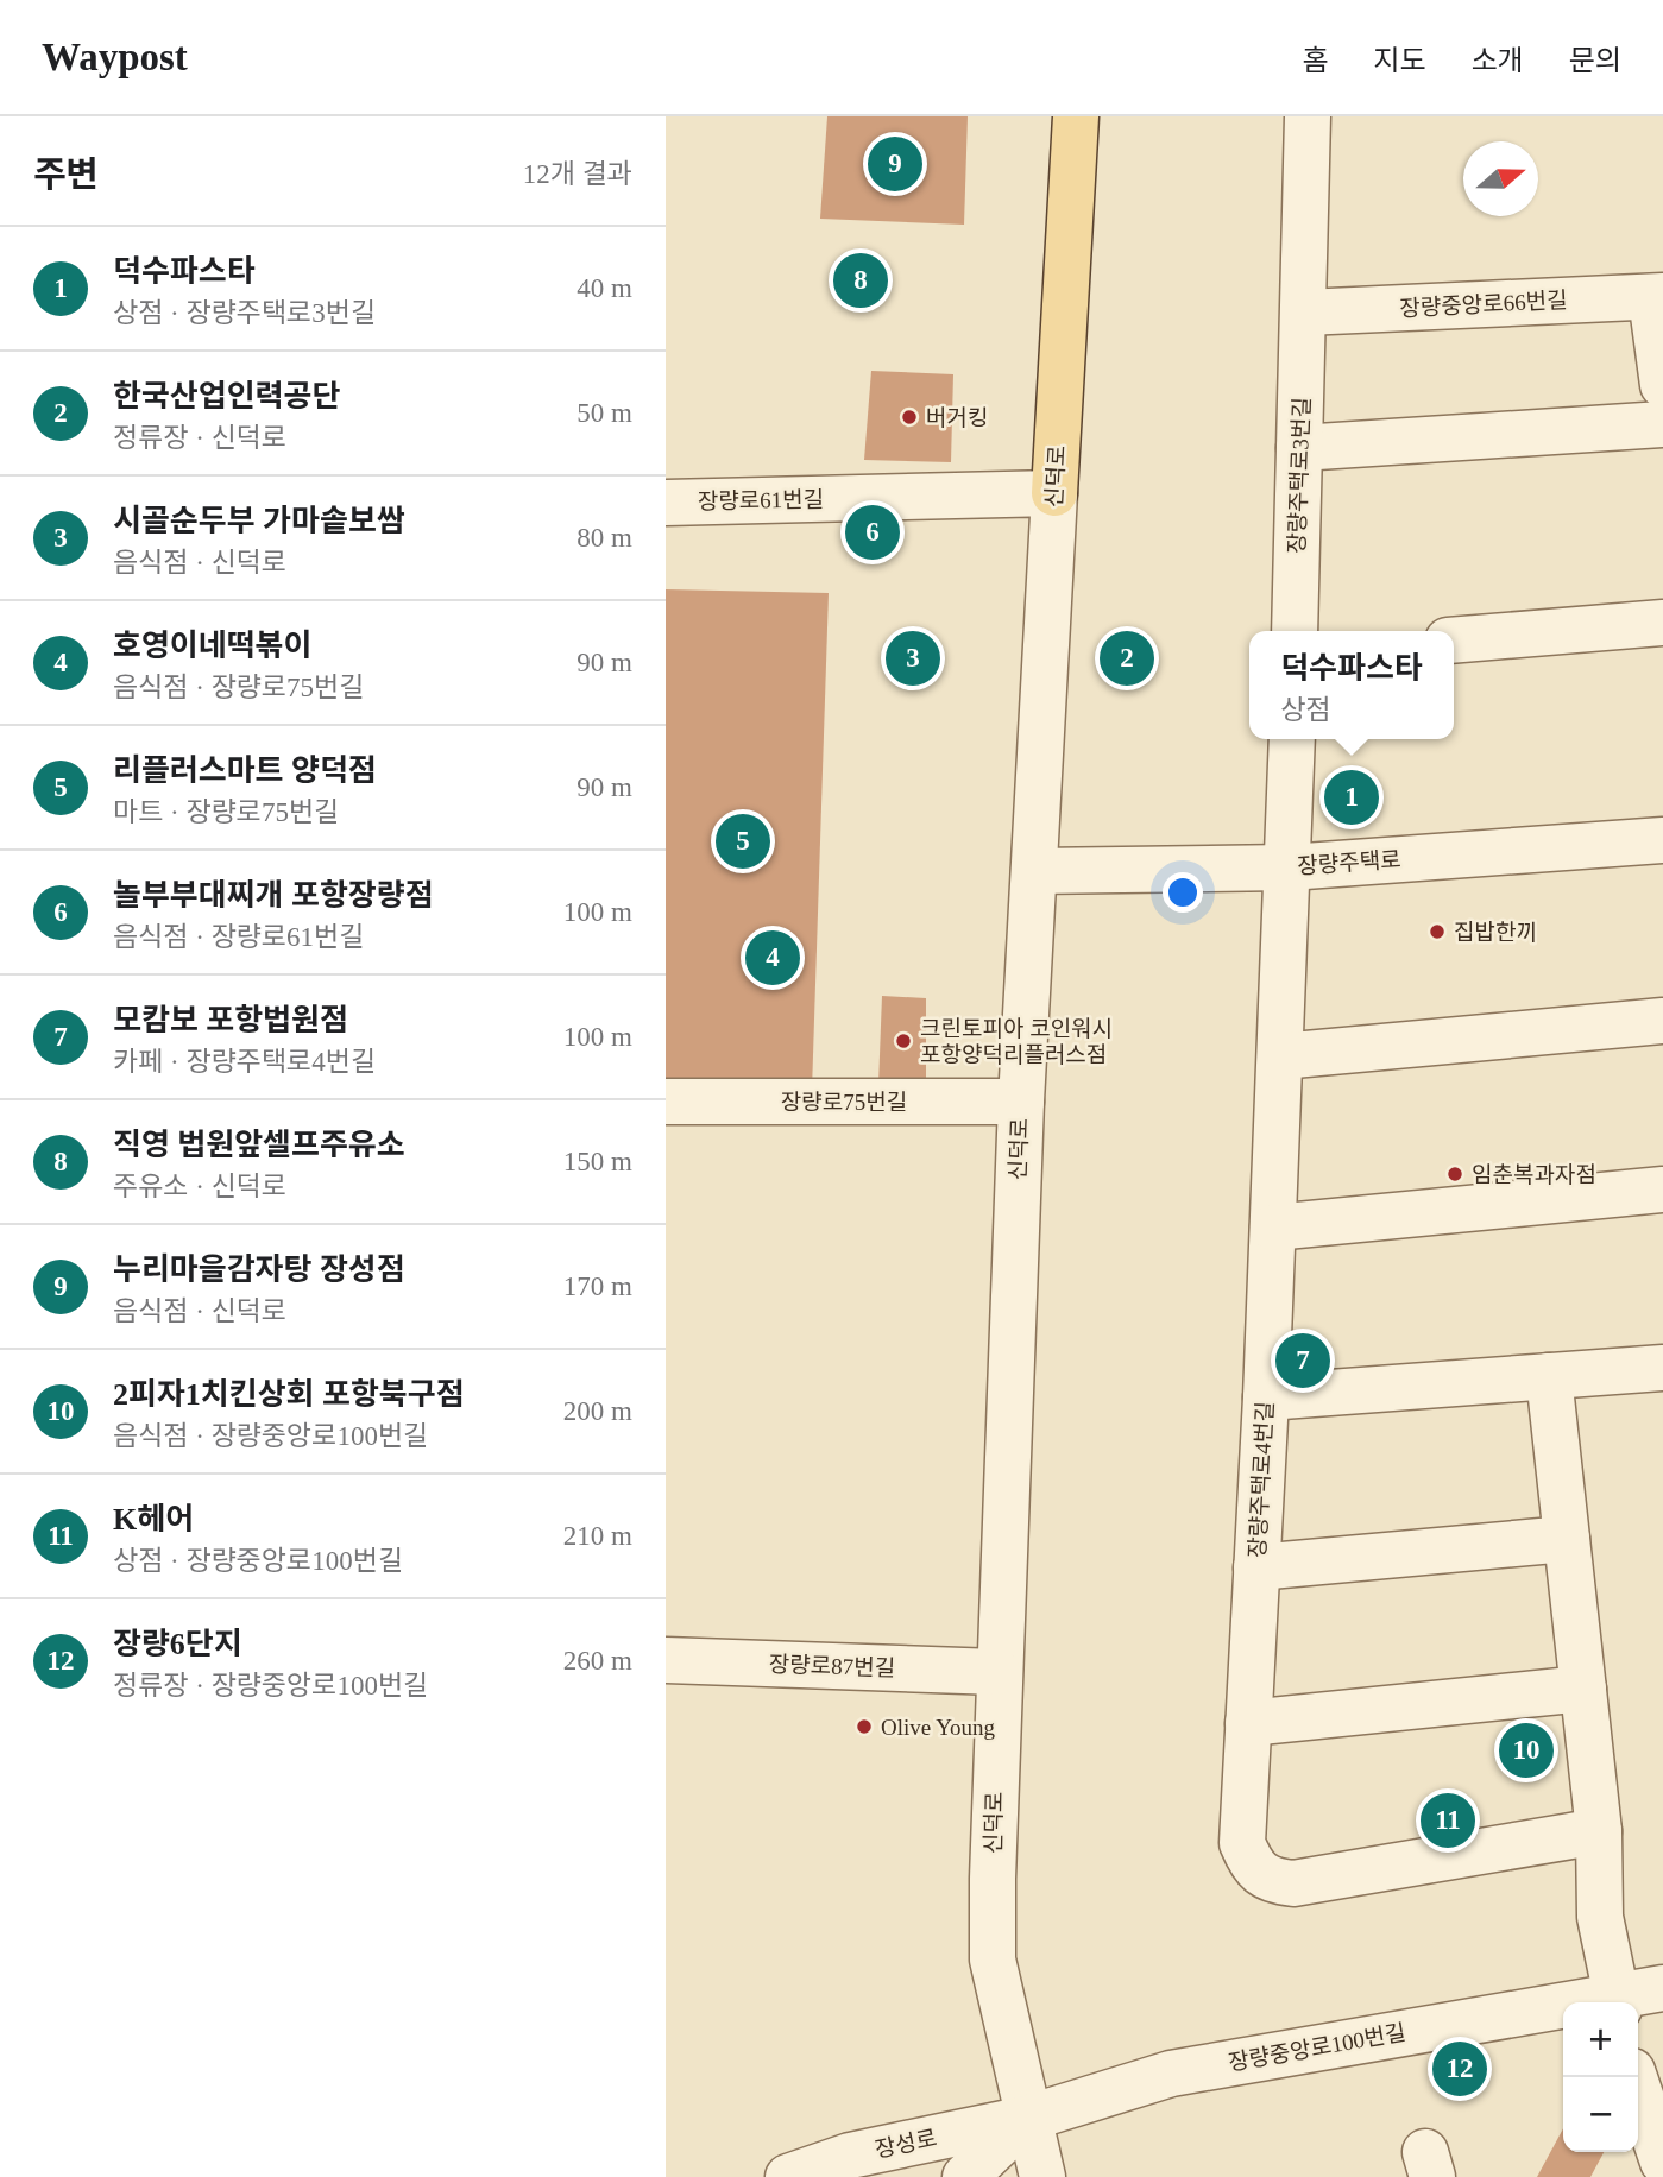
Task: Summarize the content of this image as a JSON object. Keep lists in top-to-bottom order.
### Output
{
  "streets": {
    "main road": ["신덕로"],
    "street": [
      "장량중앙로66번길",
      "장량주택로3번길",
      "장량로61번길",
      "장량주택로",
      "장량로75번길",
      "장량주택로4번길",
      "장량로87번길",
      "장량중앙로100번길",
      "장성로"
    ]
  },
  "crossings": [
    ["장량중앙로66번길", "장량주택로3번길"],
    ["신덕로", "장량로61번길"],
    ["신덕로", "장량주택로"],
    ["신덕로", "장량로75번길"],
    ["신덕로", "장량로87번길"],
    ["신덕로", "장량중앙로100번길"],
    ["신덕로", "장성로"],
    ["장량주택로", "장량주택로4번길"],
    ["장량중앙로100번길", "장성로"]
  ],
  "places": [
    "버거킹",
    "집밥한끼",
    "크린토피아 코인워시 포항양덕리플러스점",
    "임춘복과자점",
    "Olive Young"
  ],
  "north": "right",
  "page": {
    "header": "Waypost",
    "nav": [
      "홈",
      "지도",
      "소개",
      "문의"
    ],
    "heading": ["주변", "12개 결과"],
    "pins": [
      "9",
      "8",
      "6",
      "2",
      "3",
      "1",
      "5",
      "4",
      "7",
      "10",
      "11",
      "12"
    ],
    "list": [
      {
        "mark": "1",
        "name": "덕수파스타",
        "note": "상점 · 장량주택로3번길",
        "value": "40 m"
      },
      {
        "mark": "2",
        "name": "한국산업인력공단",
        "note": "정류장 · 신덕로",
        "value": "50 m"
      },
      {
        "mark": "3",
        "name": "시골순두부 가마솥보쌈",
        "note": "음식점 · 신덕로",
        "value": "80 m"
      },
      {
        "mark": "4",
        "name": "호영이네떡볶이",
        "note": "음식점 · 장량로75번길",
        "value": "90 m"
      },
      {
        "mark": "5",
        "name": "리플러스마트 양덕점",
        "note": "마트 · 장량로75번길",
        "value": "90 m"
      },
      {
        "mark": "6",
        "name": "놀부부대찌개 포항장량점",
        "note": "음식점 · 장량로61번길",
        "value": "100 m"
      },
      {
        "mark": "7",
        "name": "모캄보 포항법원점",
        "note": "카페 · 장량주택로4번길",
        "value": "100 m"
      },
      {
        "mark": "8",
        "name": "직영 법원앞셀프주유소",
        "note": "주유소 · 신덕로",
        "value": "150 m"
      },
      {
        "mark": "9",
        "name": "누리마을감자탕 장성점",
        "note": "음식점 · 신덕로",
        "value": "170 m"
      },
      {
        "mark": "10",
        "name": "2피자1치킨상회 포항북구점",
        "note": "음식점 · 장량중앙로100번길",
        "value": "200 m"
      },
      {
        "mark": "11",
        "name": "K헤어",
        "note": "상점 · 장량중앙로100번길",
        "value": "210 m"
      },
      {
        "mark": "12",
        "name": "장량6단지",
        "note": "정류장 · 장량중앙로100번길",
        "value": "260 m"
      }
    ],
    "popup": ["덕수파스타", "상점"],
    "map_buttons": ["+", "−"]
  }
}
